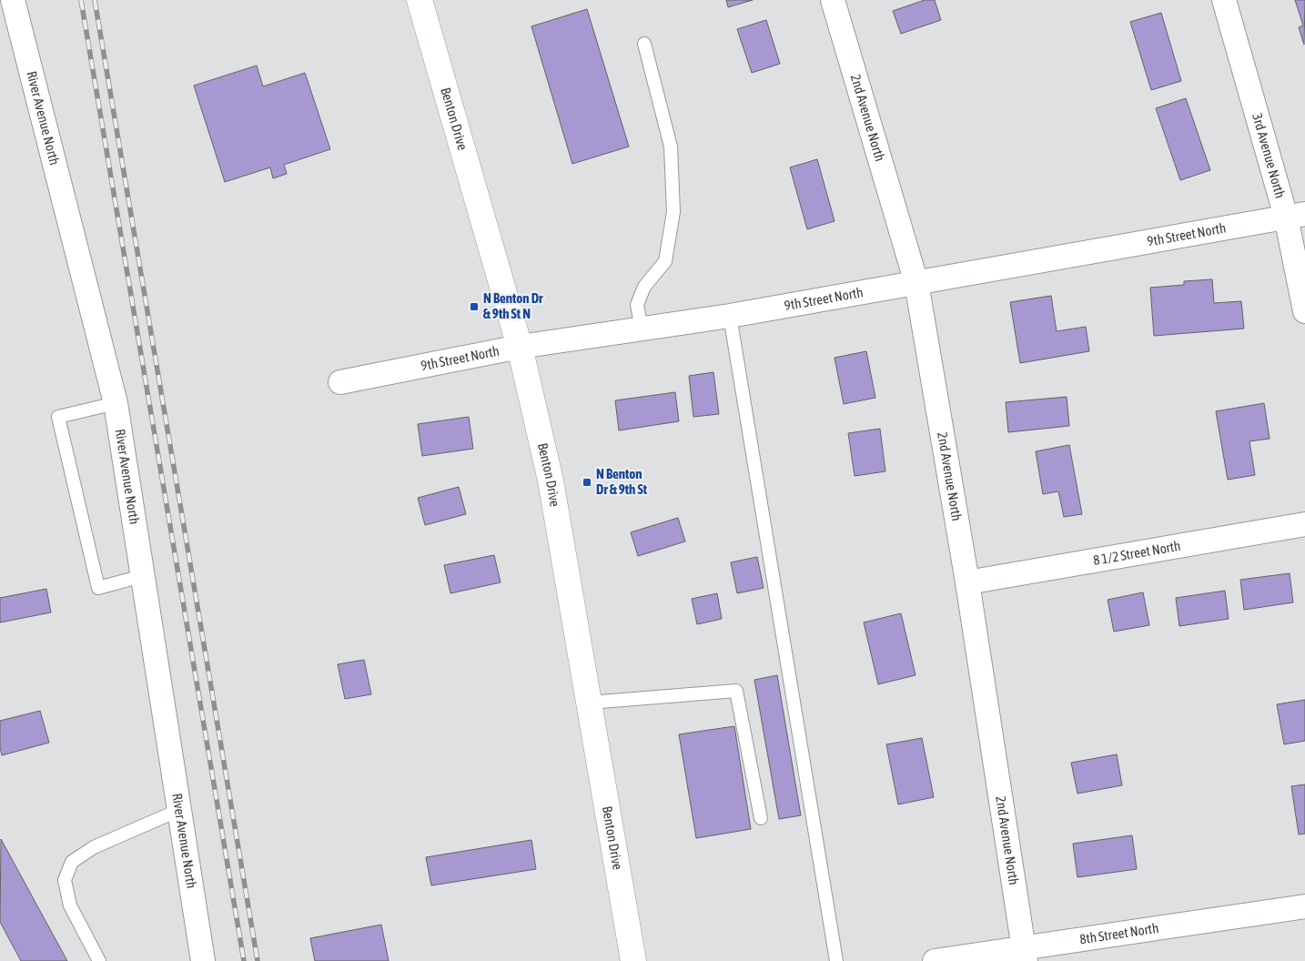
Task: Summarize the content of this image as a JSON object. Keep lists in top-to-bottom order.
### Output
{
  "streets": {
    "main road": ["Benton Drive"],
    "street": [
      "2nd Avenue North",
      "River Avenue North",
      "3rd Avenue North",
      "9th Street North",
      "8 1/2 Street North",
      "8th Street North"
    ]
  },
  "crossings": [
    ["2nd Avenue North", "9th Street North"],
    ["2nd Avenue North", "8 1/2 Street North"],
    ["2nd Avenue North", "8th Street North"],
    ["Benton Drive", "9th Street North"],
    ["3rd Avenue North", "9th Street North"]
  ],
  "places": {
    "transit": ["N Benton Dr & 9th St N", "N Benton Dr & 9th St"]
  }
}
